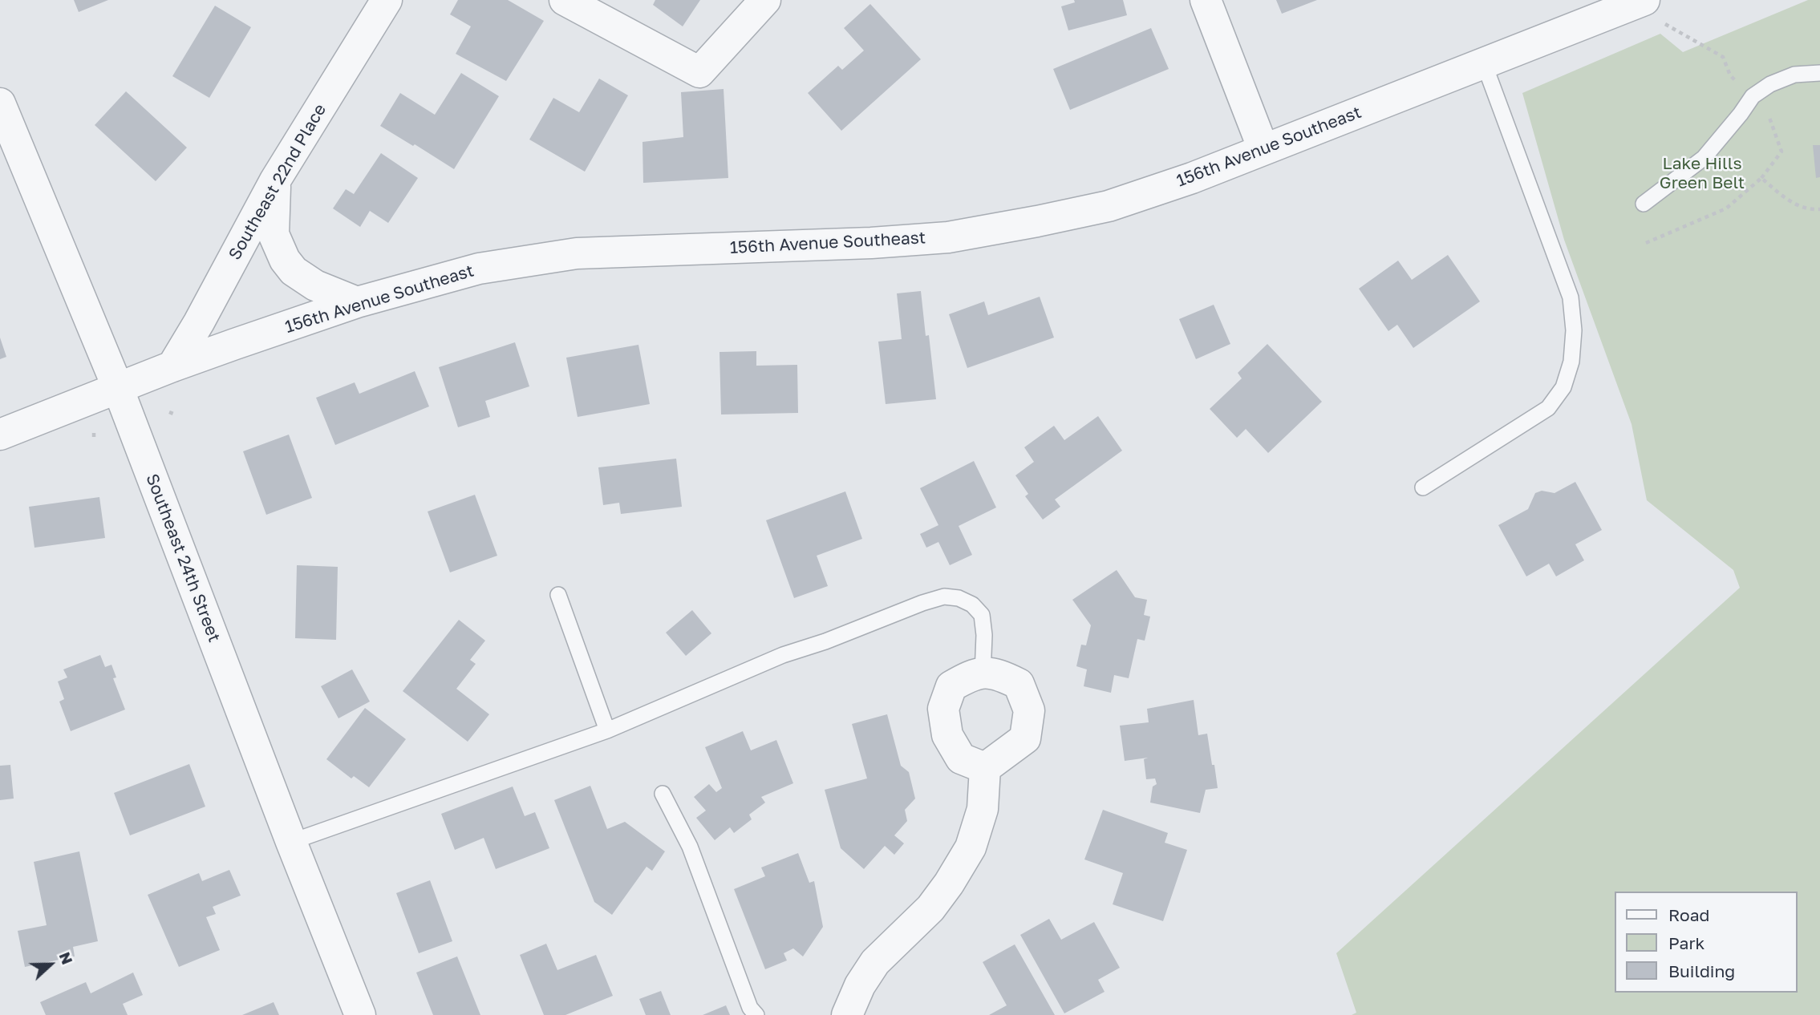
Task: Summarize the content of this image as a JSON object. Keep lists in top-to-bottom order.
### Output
{
  "streets": {
    "street": ["156th Avenue Southeast", "Southeast 22nd Place", "Southeast 24th Street"]
  },
  "crossings": [
    ["156th Avenue Southeast", "Southeast 22nd Place"],
    ["156th Avenue Southeast", "Southeast 24th Street"]
  ],
  "parks": ["Lake Hills Green Belt"],
  "legend": ["Road", "Park", "Building"],
  "north": "right"
}
